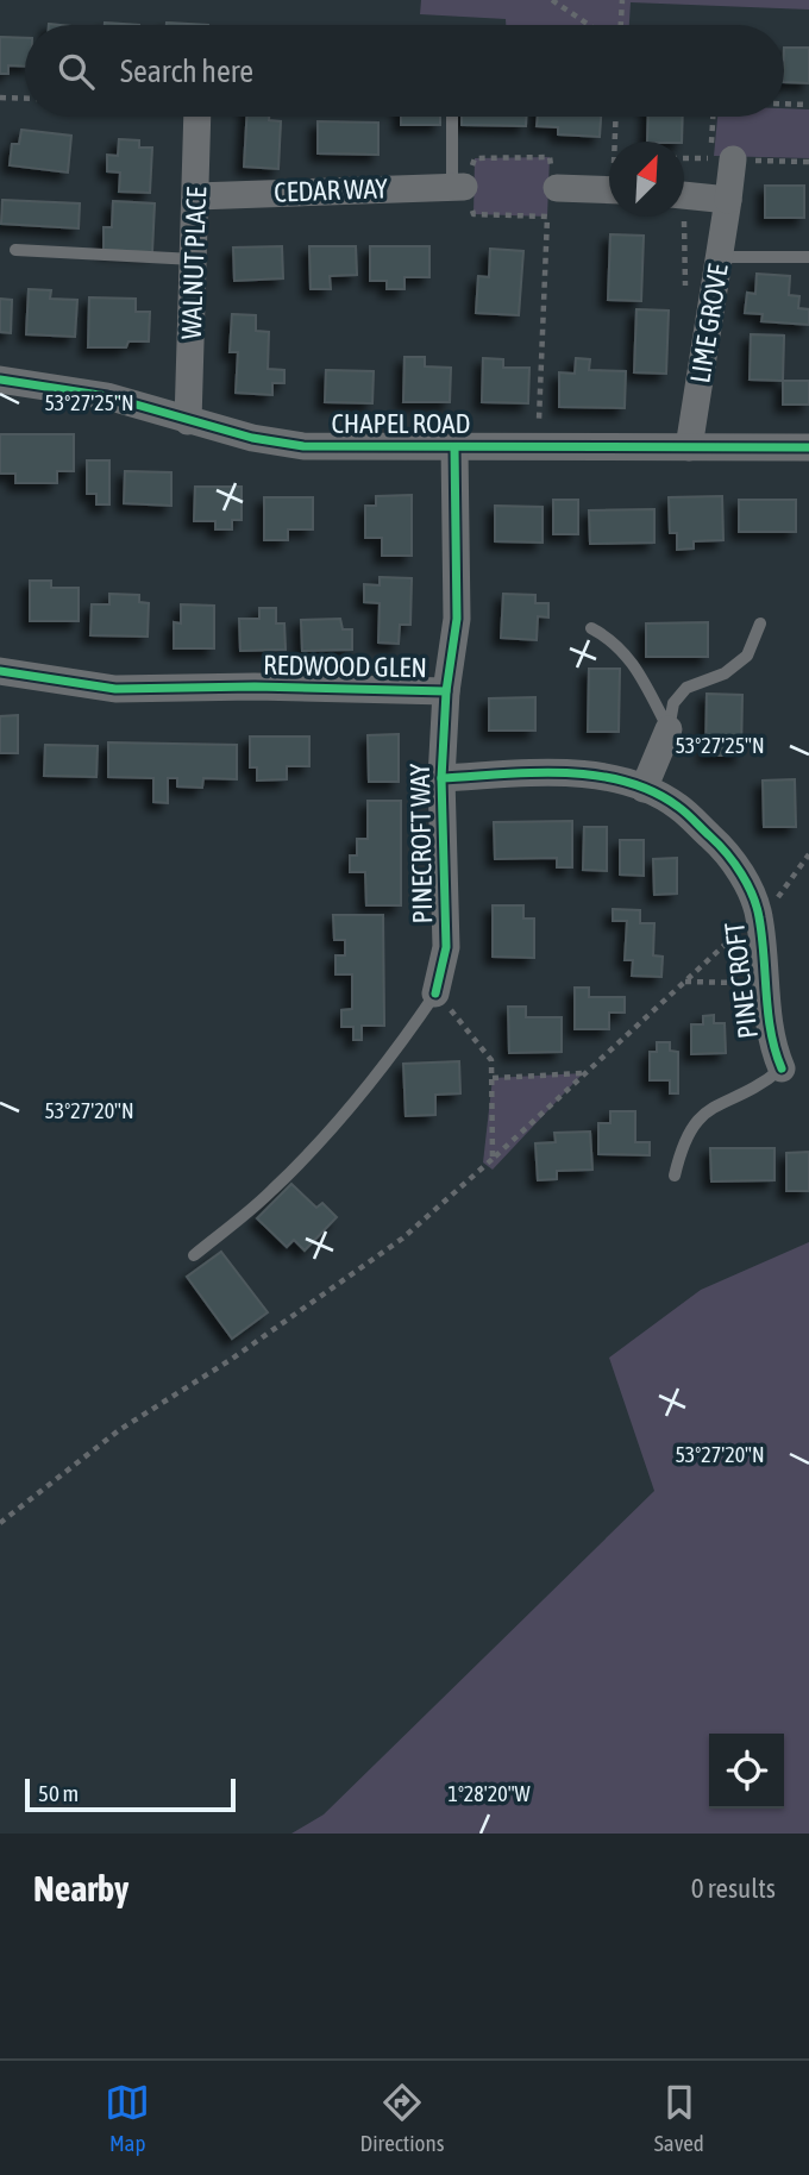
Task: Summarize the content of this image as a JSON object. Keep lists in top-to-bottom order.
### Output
{
  "streets": {
    "street": [
      "CEDAR WAY",
      "WALNUT PLACE",
      "LIME GROVE",
      "CHAPEL ROAD",
      "REDWOOD GLEN",
      "PINECROFT WAY",
      "PINE CROFT"
    ]
  },
  "crossings": [
    ["CEDAR WAY", "WALNUT PLACE"],
    ["WALNUT PLACE", "CHAPEL ROAD"],
    ["LIME GROVE", "CHAPEL ROAD"],
    ["CHAPEL ROAD", "REDWOOD GLEN"],
    ["REDWOOD GLEN", "PINECROFT WAY"],
    ["PINECROFT WAY", "PINE CROFT"]
  ],
  "scale_bar": "50 m",
  "north": "top right",
  "page": {
    "search": "Search here",
    "scale": "50 m",
    "heading": ["Nearby", "0 results"],
    "nav": ["Map", "Directions", "Saved"]
  },
  "coordinates": ["53°27'25\"N", "53°27'20\"N", "1°28'20\"W"]
}
